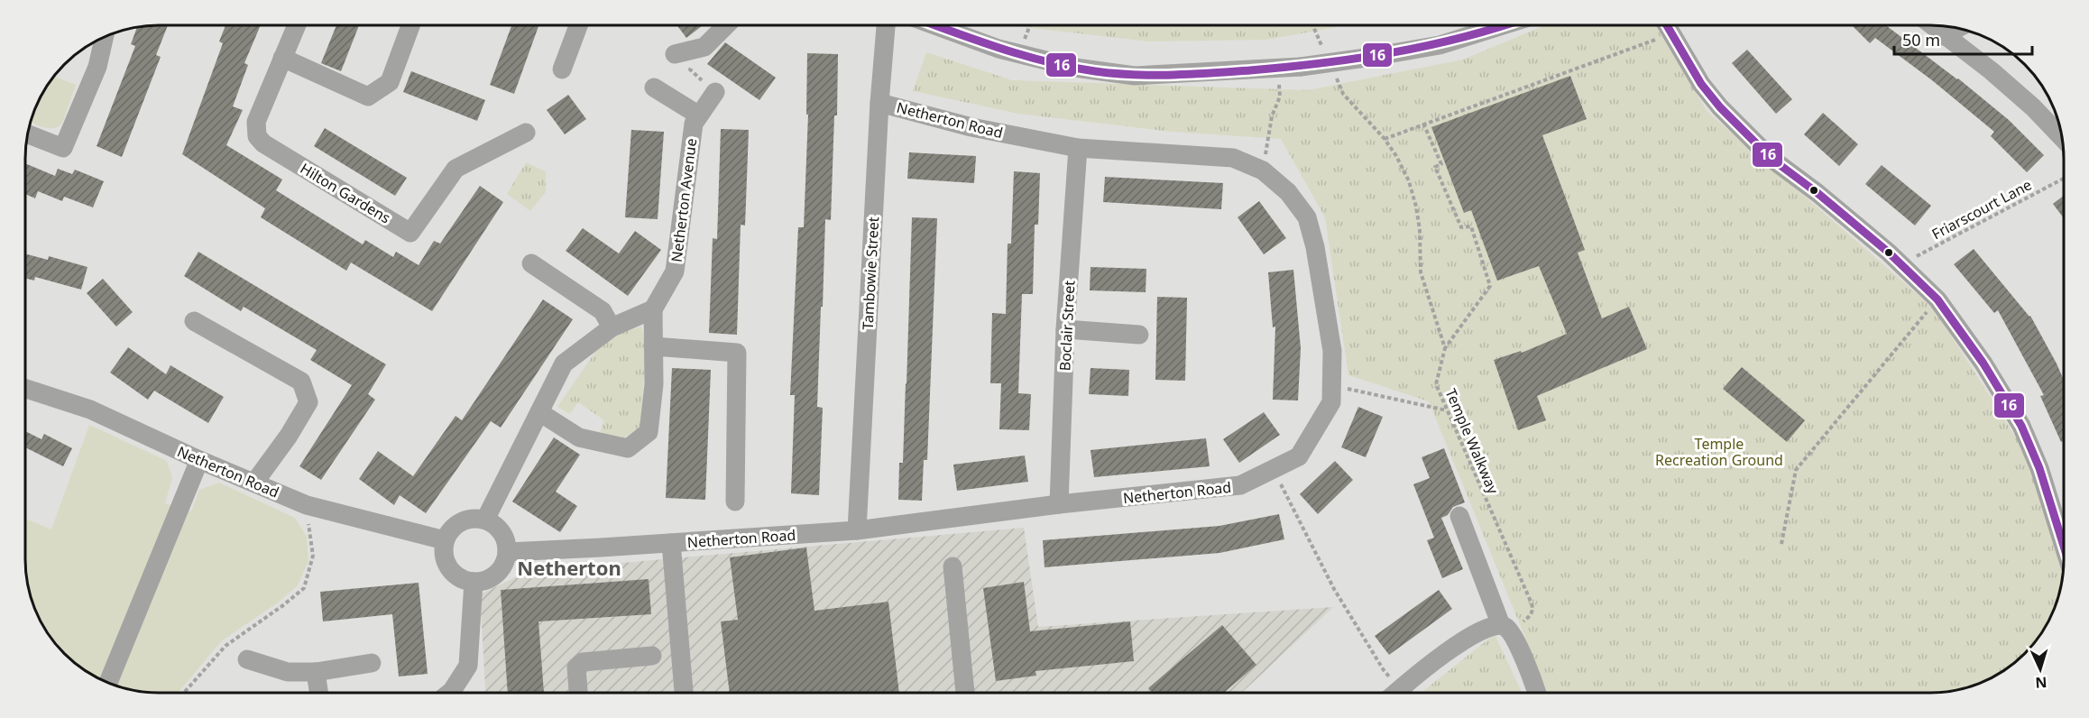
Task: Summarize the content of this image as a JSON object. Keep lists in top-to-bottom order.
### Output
{
  "streets": {
    "street": [
      "Netherton Road",
      "Hilton Gardens",
      "Netherton Avenue",
      "Tambowie Street",
      "Boclair Street"
    ],
    "path": ["Friarscourt Lane", "Temple Walkway"]
  },
  "crossings": [
    ["Netherton Road", "Tambowie Street"],
    ["Netherton Road", "Boclair Street"]
  ],
  "districts": ["Netherton"],
  "parks": ["Temple Recreation Ground"],
  "lines": ["transit line 16"],
  "scale_bar": "50 m",
  "north": "bottom"
}
